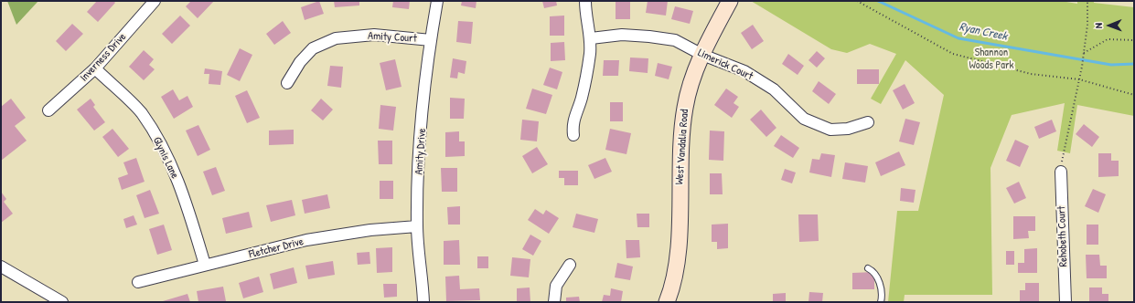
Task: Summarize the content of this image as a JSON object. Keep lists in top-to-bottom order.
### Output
{
  "streets": {
    "main road": ["West Vandalia Road"],
    "street": [
      "Amity Court",
      "Inverness Drive",
      "Limerick Court",
      "Amity Drive",
      "Glynis Lane",
      "Rehobeth Court",
      "Fletcher Drive"
    ]
  },
  "crossings": [
    ["Amity Court", "Amity Drive"],
    ["Inverness Drive", "Glynis Lane"],
    ["Limerick Court", "West Vandalia Road"],
    ["Amity Drive", "Fletcher Drive"],
    ["Glynis Lane", "Fletcher Drive"]
  ],
  "water": ["Ryan Creek"],
  "parks": ["Shannon Woods Park"],
  "north": "left"
}
